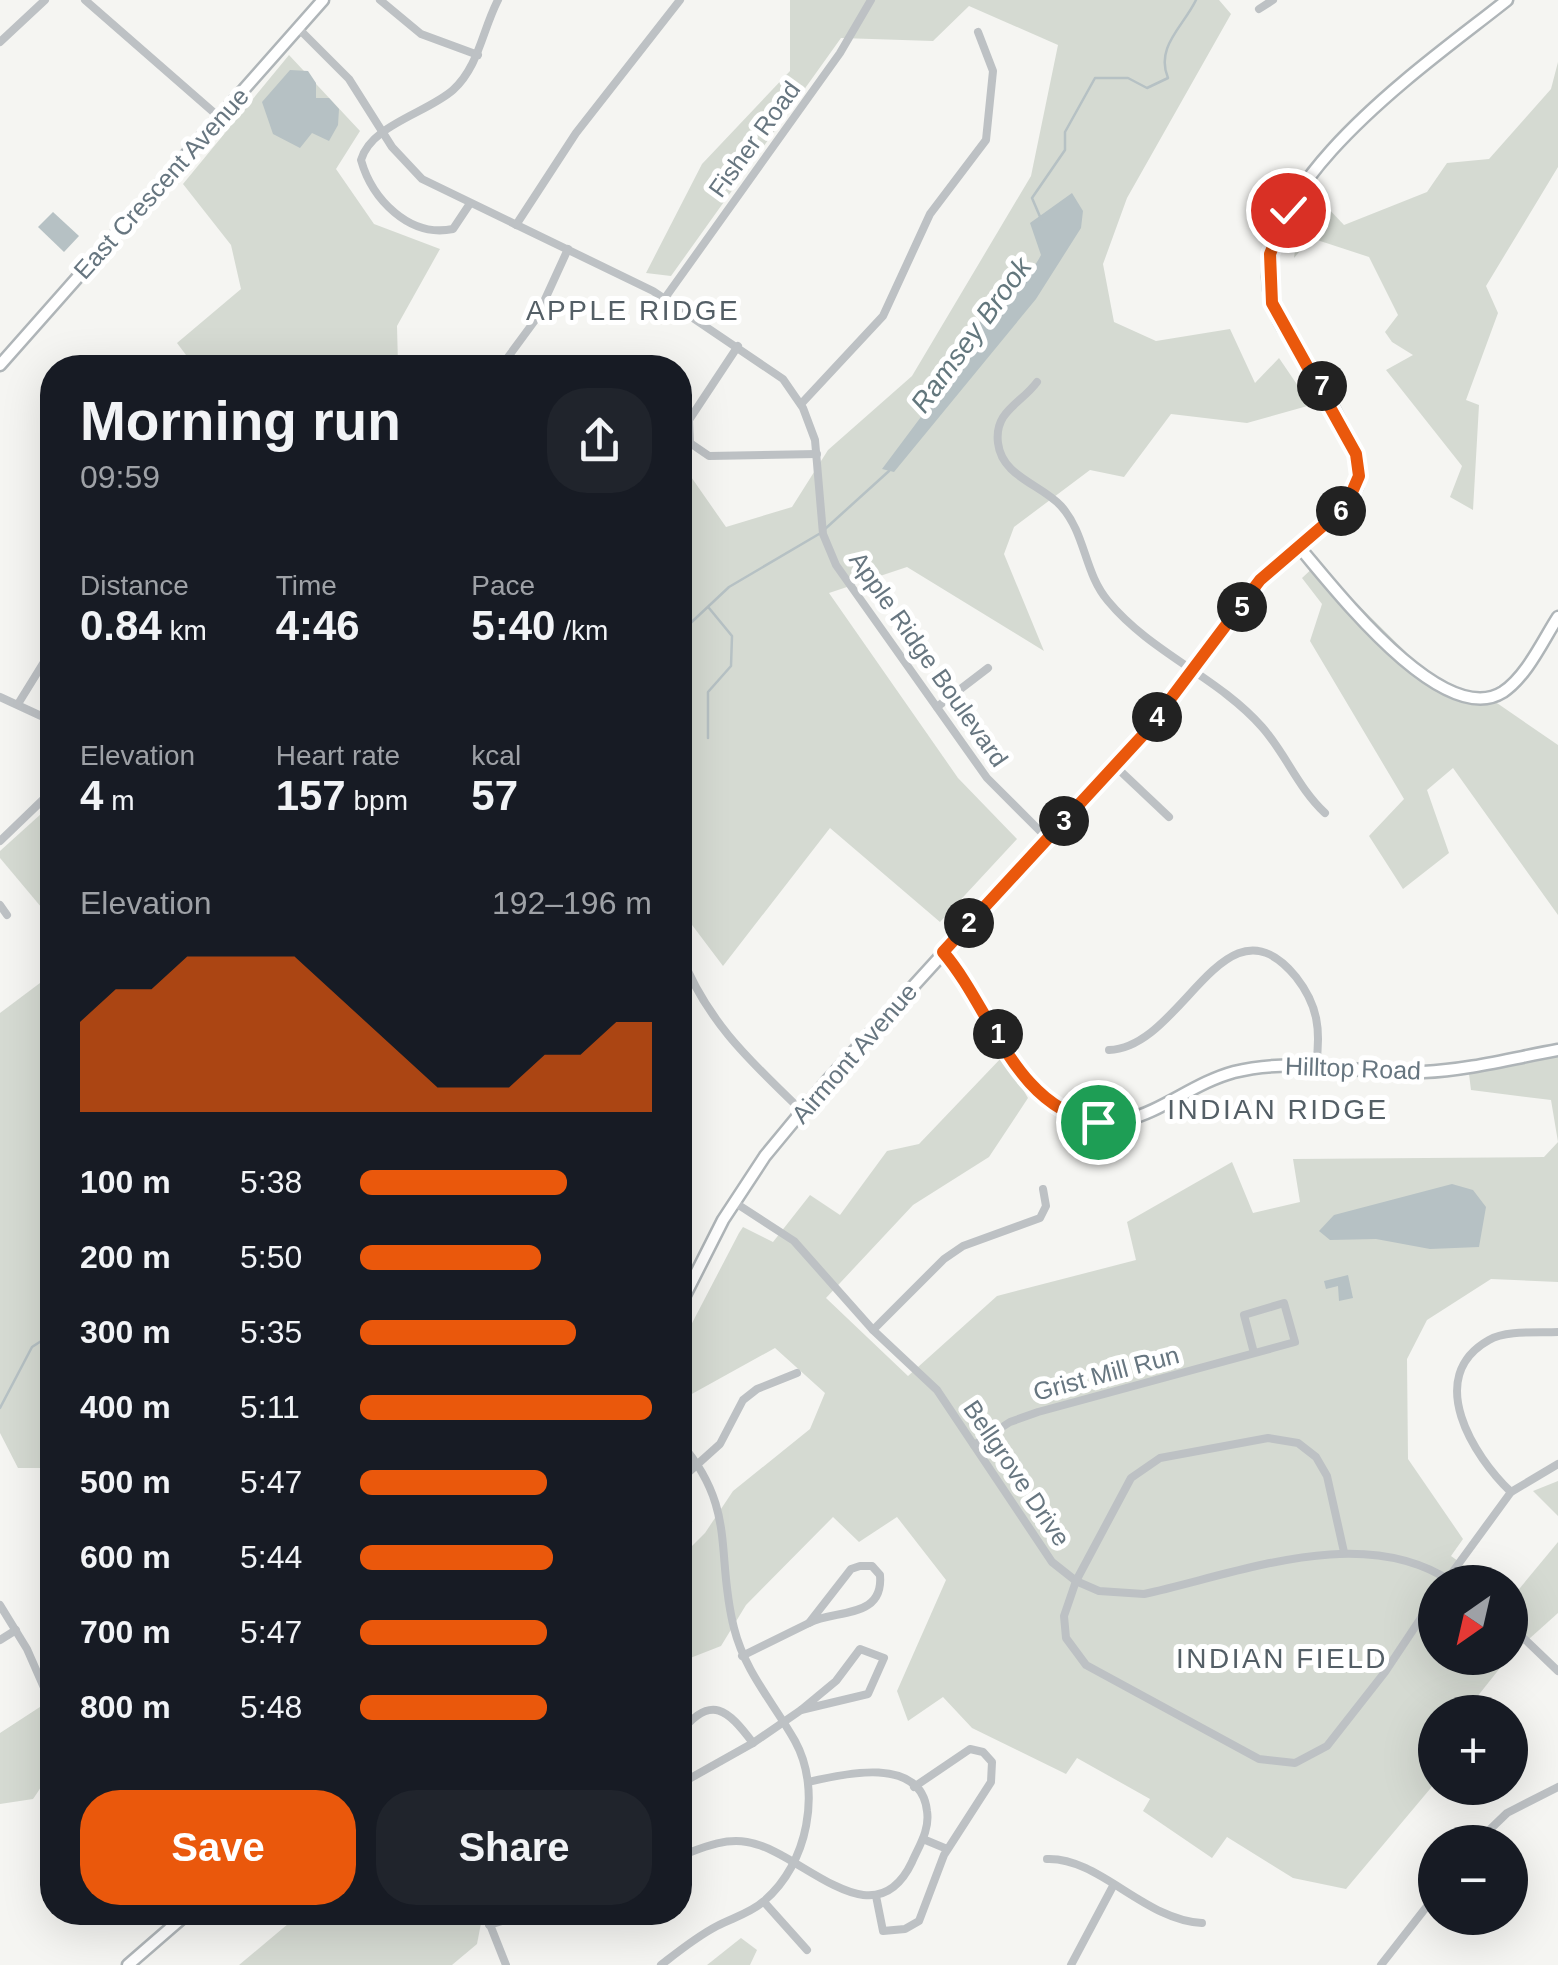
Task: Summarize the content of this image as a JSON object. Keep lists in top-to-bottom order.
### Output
{
  "streets": {
    "street": [
      "Fisher Road",
      "East Crescent Avenue",
      "Apple Ridge Boulevard",
      "Airmont Avenue",
      "Hilltop Road",
      "Grist Mill Run",
      "Bellgrove Drive"
    ]
  },
  "crossings": [
    ["Fisher Road", "Apple Ridge Boulevard"],
    ["East Crescent Avenue", "Apple Ridge Boulevard"],
    ["Apple Ridge Boulevard", "Airmont Avenue"],
    ["Airmont Avenue", "Hilltop Road"],
    ["Airmont Avenue", "Bellgrove Drive"],
    ["Grist Mill Run", "Bellgrove Drive"]
  ],
  "districts": ["APPLE RIDGE", "INDIAN RIDGE", "INDIAN FIELD"],
  "water": ["Ramsey Brook"],
  "north": "bottom left",
  "page": {
    "heading": ["Morning run", "09:59"],
    "pins": [
      "7",
      "6",
      "5",
      "4",
      "3",
      "2",
      "1"
    ],
    "stats": [
      ["Distance", "0.84 km"],
      ["Time", "4:46"],
      ["Pace", "5:40 /km"],
      ["Elevation", "4 m"],
      ["Heart rate", "157 bpm"],
      ["kcal", "57"]
    ],
    "chart": ["Elevation", "192–196 m"],
    "list": [
      {
        "name": "100 m",
        "note": "5:38"
      },
      {
        "name": "200 m",
        "note": "5:50"
      },
      {
        "name": "300 m",
        "note": "5:35"
      },
      {
        "name": "400 m",
        "note": "5:11"
      },
      {
        "name": "500 m",
        "note": "5:47"
      },
      {
        "name": "600 m",
        "note": "5:44"
      },
      {
        "name": "700 m",
        "note": "5:47"
      },
      {
        "name": "800 m",
        "note": "5:48"
      }
    ],
    "map_buttons": ["+", "−"],
    "buttons": ["Save", "Share"]
  }
}
